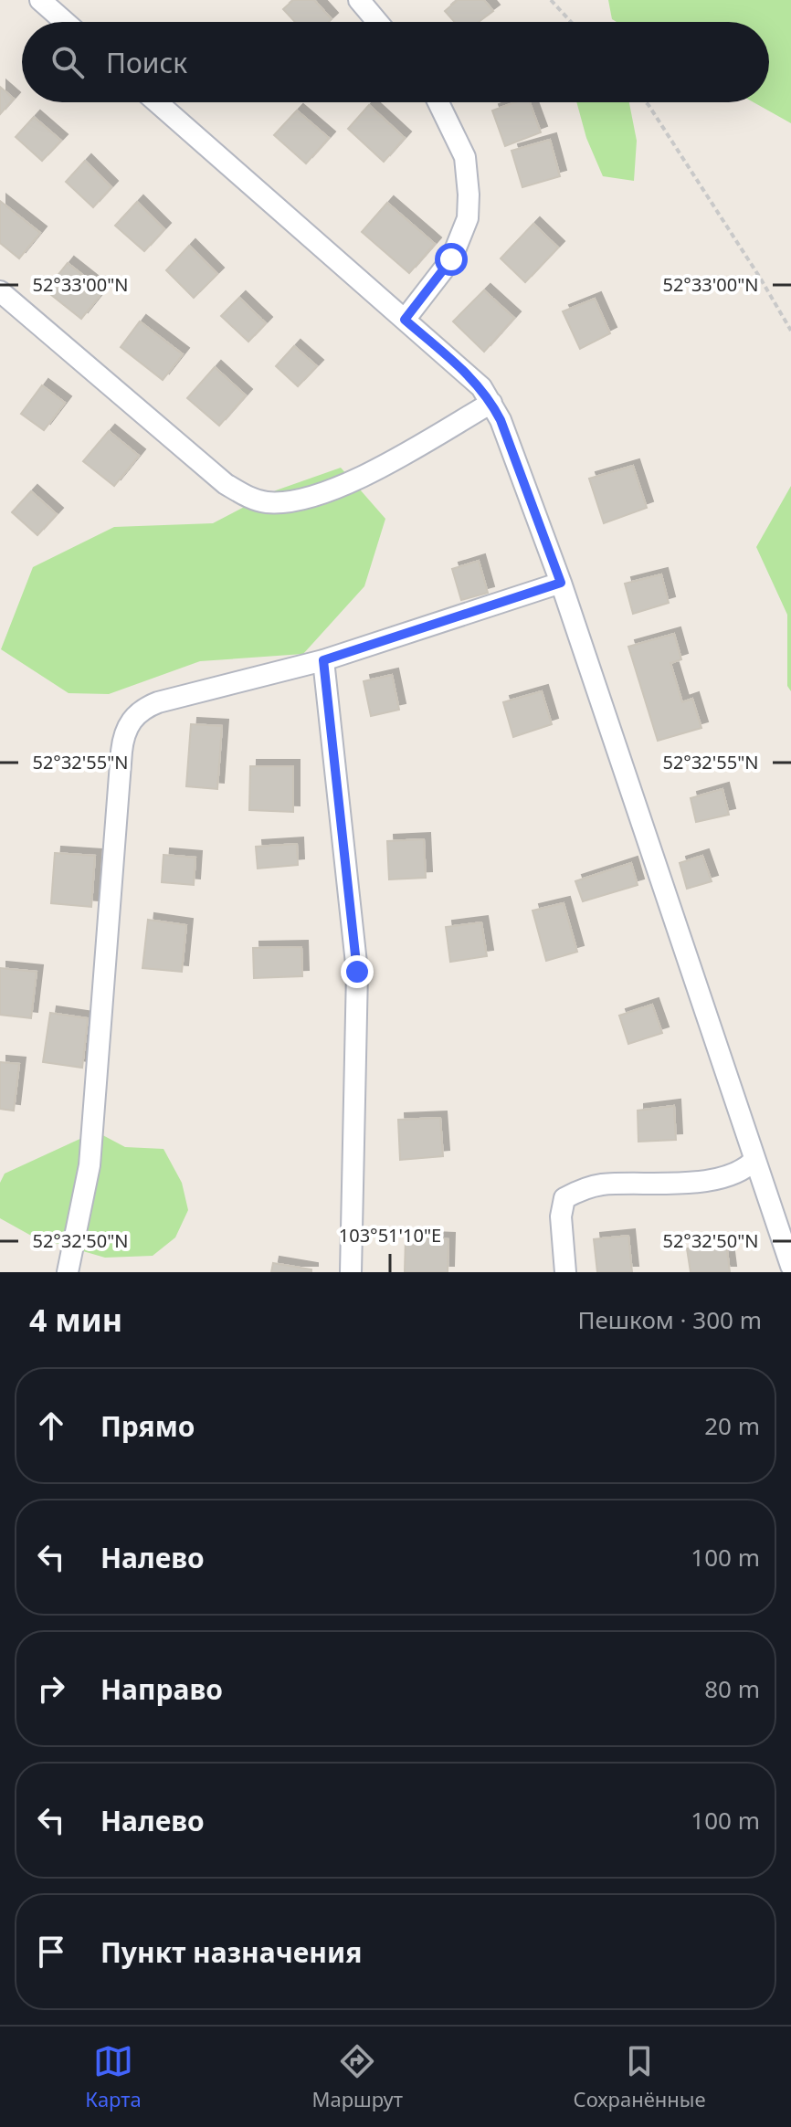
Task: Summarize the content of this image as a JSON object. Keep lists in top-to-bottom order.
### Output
{
  "page": {
    "search": "Поиск",
    "heading": ["4 мин", "Пешком · 300 m"],
    "list": [
      ["Прямо", "20 m"],
      ["Налево", "100 m"],
      ["Направо", "80 m"],
      ["Налево", "100 m"],
      "Пункт назначения"
    ],
    "nav": ["Карта", "Маршрут", "Сохранённые"]
  },
  "coordinates": [
    "52°33'00\"N",
    "52°32'55\"N",
    "103°51'10\"E",
    "52°32'50\"N"
  ]
}
